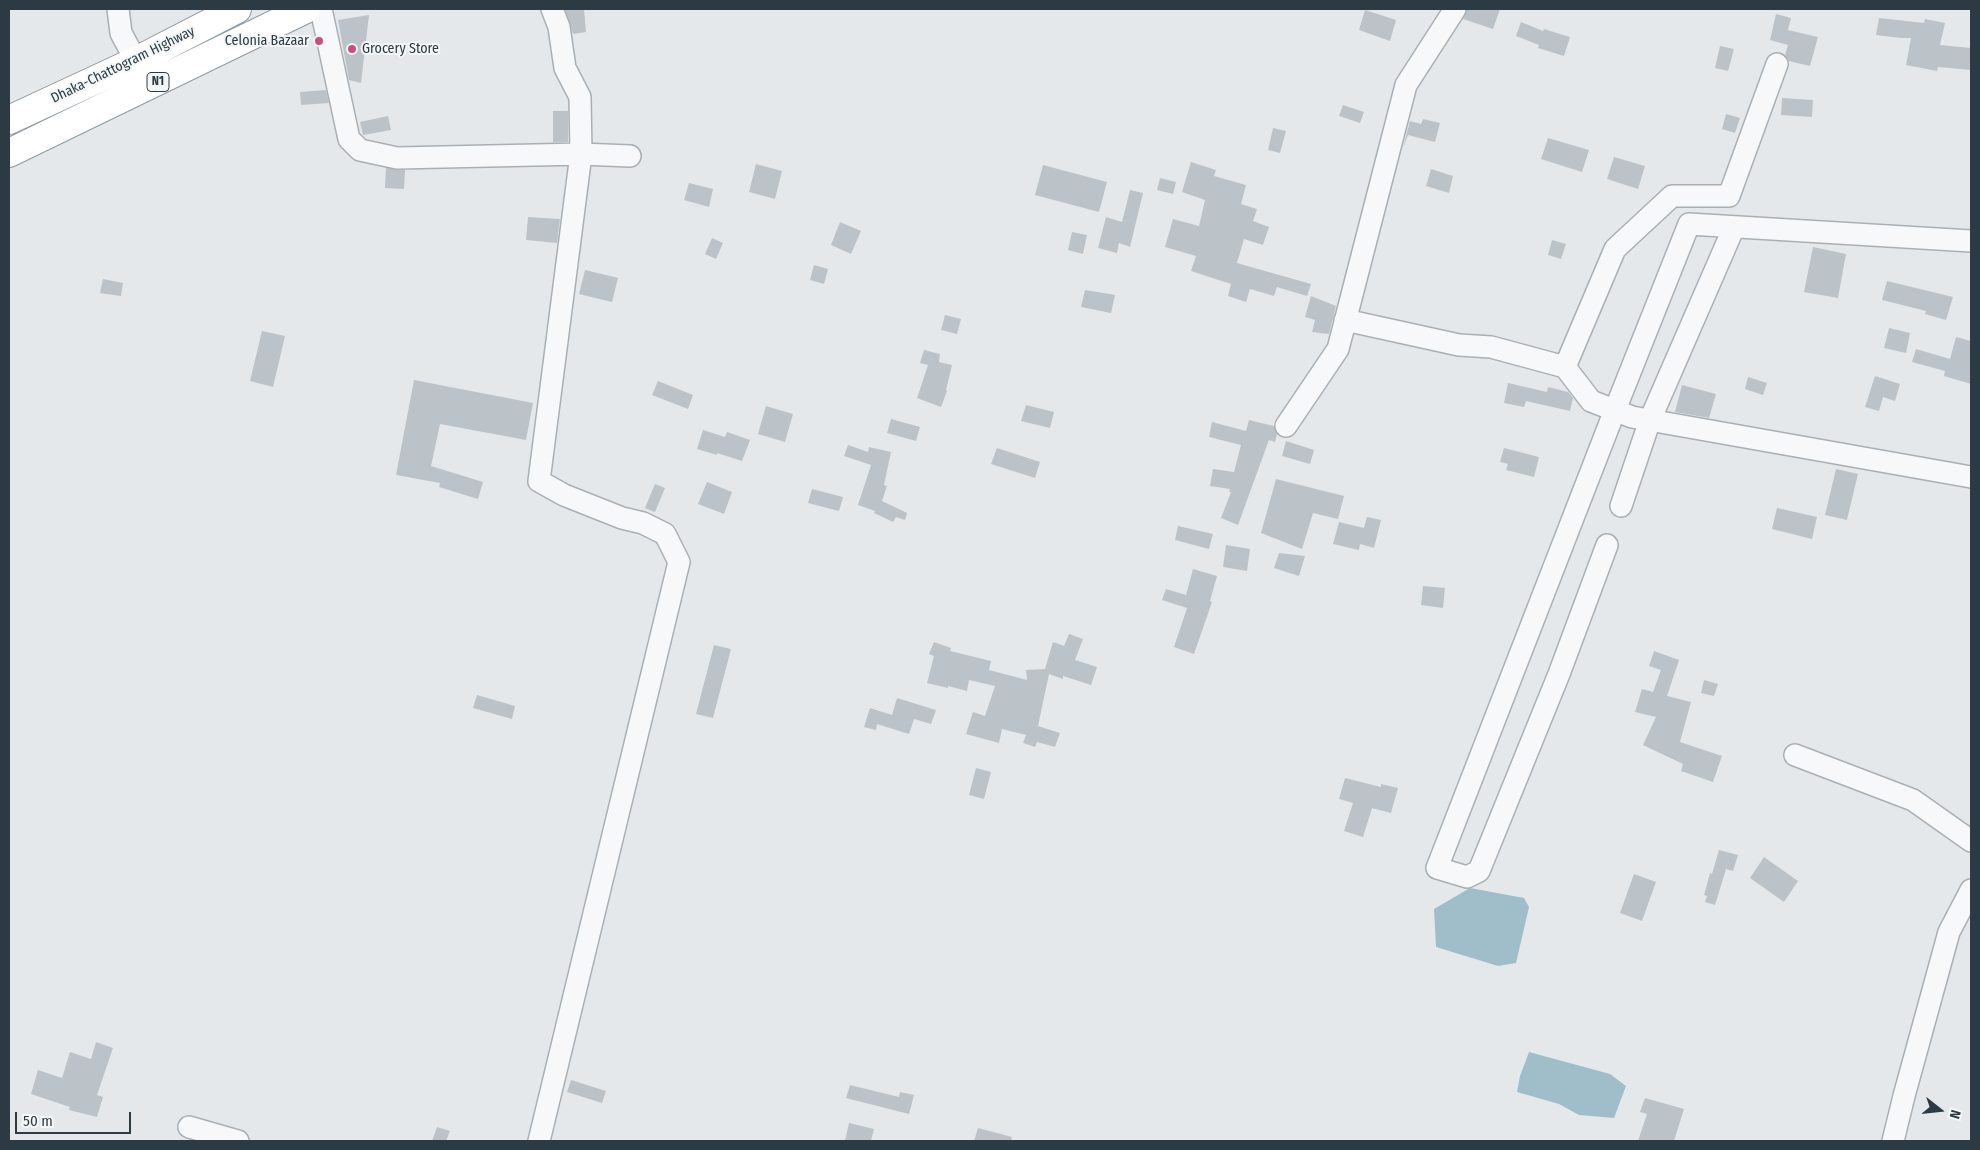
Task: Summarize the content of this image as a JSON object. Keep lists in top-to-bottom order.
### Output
{
  "streets": {
    "highway": ["Dhaka-Chattogram Highway", "N1"]
  },
  "places": ["Celonia Bazaar", "Grocery Store"],
  "scale_bar": "50 m",
  "north": "right"
}
